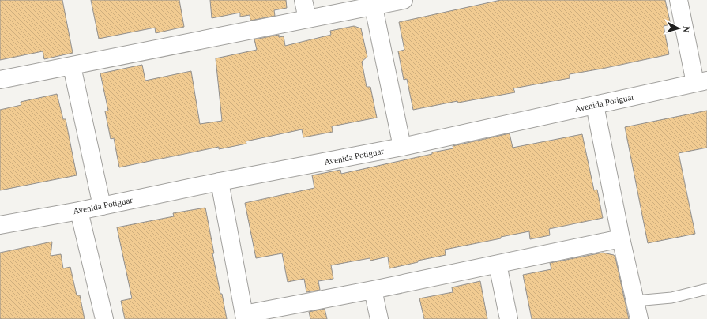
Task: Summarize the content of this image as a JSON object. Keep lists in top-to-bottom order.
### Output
{
  "streets": {
    "street": ["Avenida Potiguar"]
  },
  "north": "right"
}
